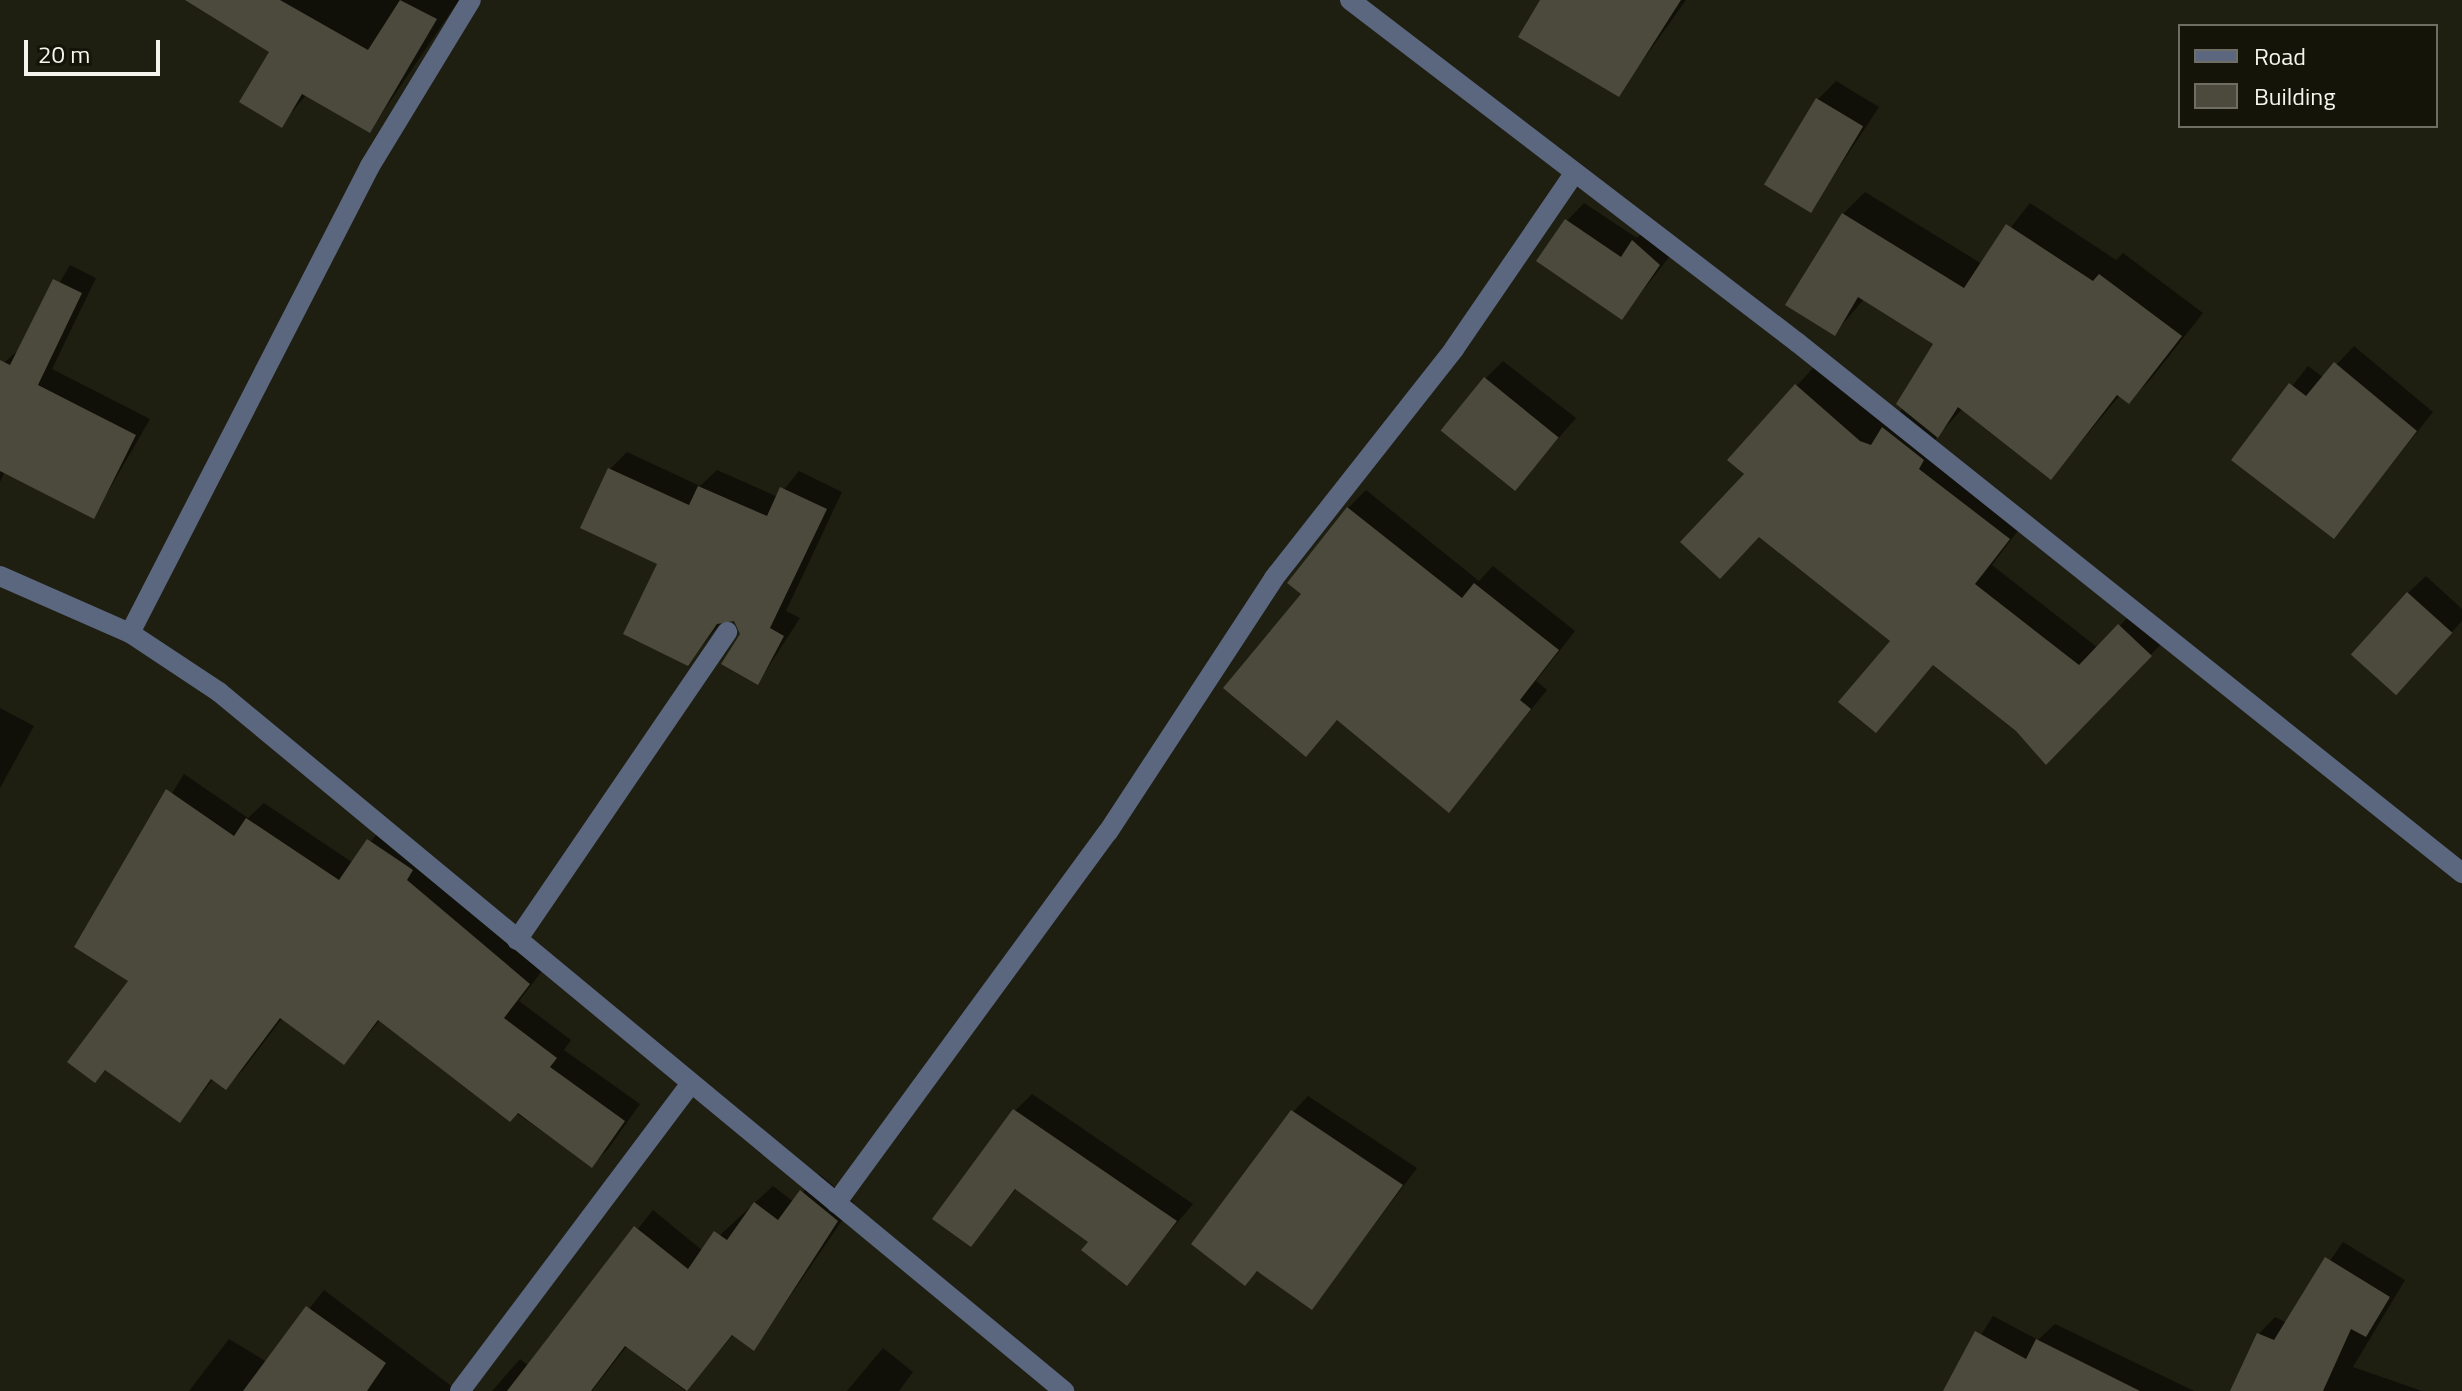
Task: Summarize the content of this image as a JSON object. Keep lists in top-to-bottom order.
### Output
{
  "legend": ["Road", "Building"],
  "scale_bar": "20 m"
}
